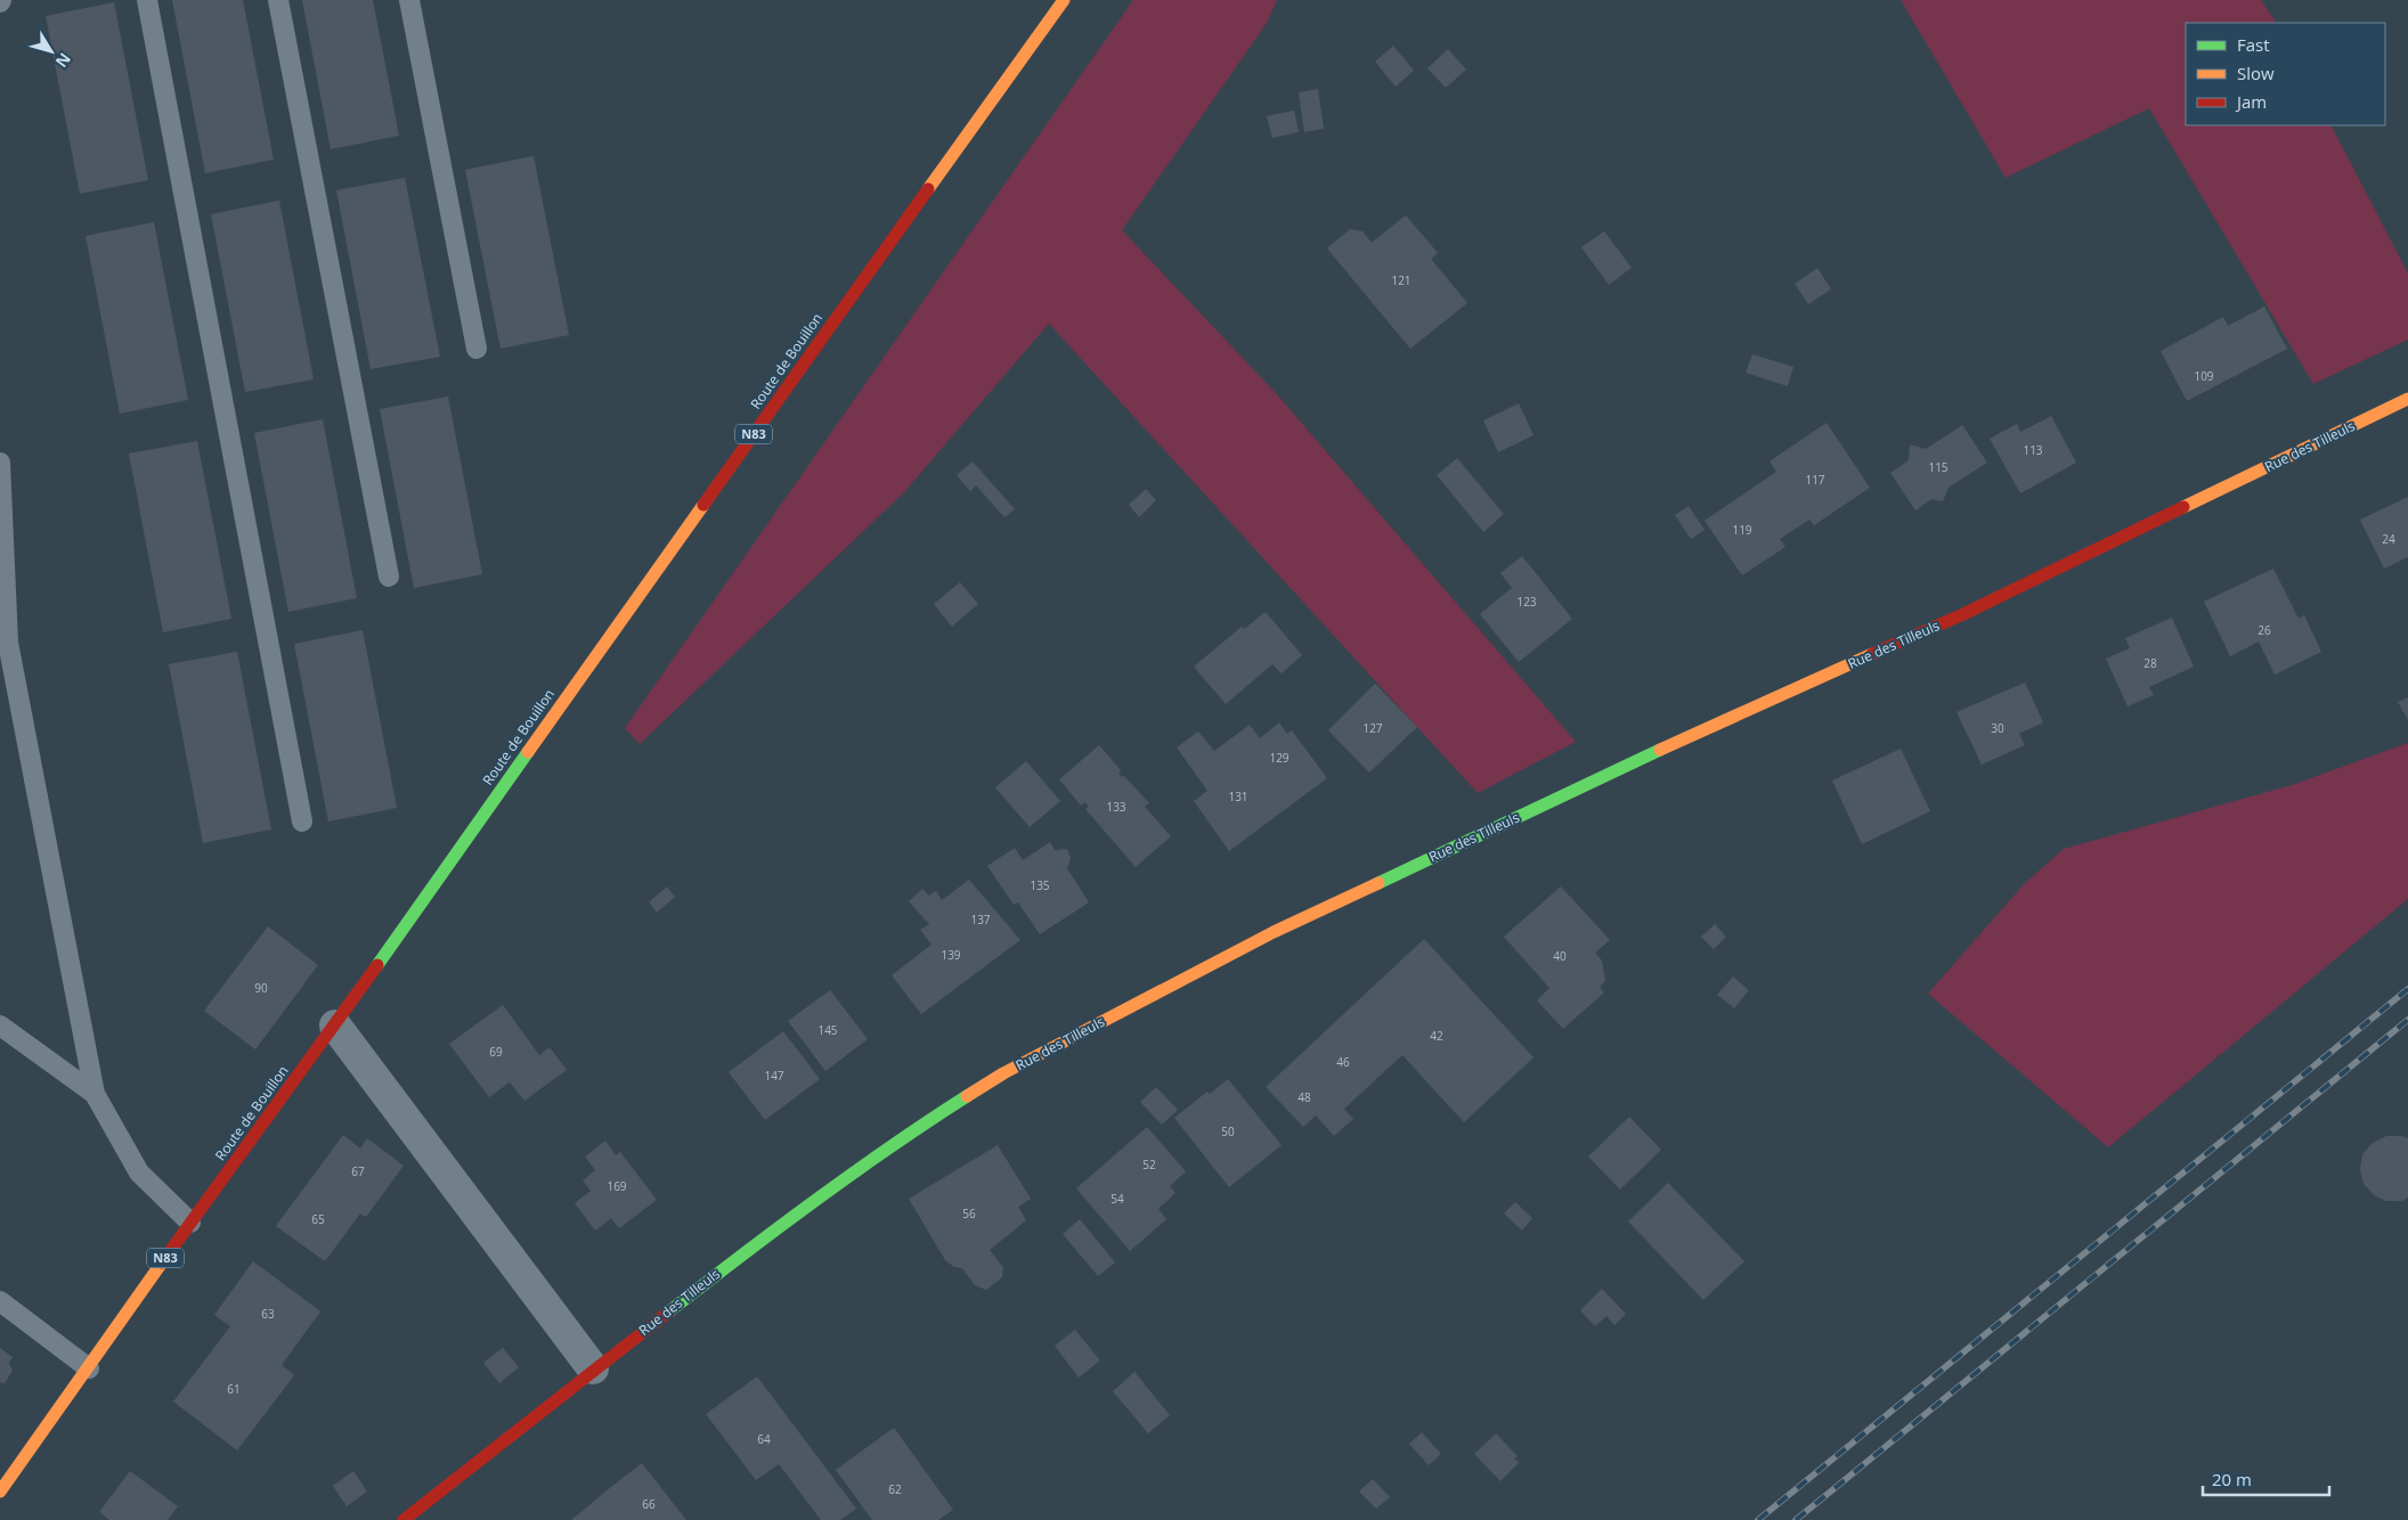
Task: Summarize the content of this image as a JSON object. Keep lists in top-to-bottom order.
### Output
{
  "streets": {
    "street": ["Route de Bouillon", "N83", "Rue des Tilleuls"]
  },
  "house_numbers": [
    "121",
    "109",
    "113",
    "115",
    "117",
    "119",
    "24",
    "123",
    "26",
    "28",
    "127",
    "30",
    "129",
    "131",
    "133",
    "135",
    "137",
    "139",
    "40",
    "90",
    "145",
    "42",
    "69",
    "46",
    "147",
    "48",
    "50",
    "52",
    "67",
    "169",
    "54",
    "56",
    "65",
    "63",
    "61",
    "64",
    "62",
    "66"
  ],
  "legend": ["Fast", "Slow", "Jam"],
  "scale_bar": "20 m",
  "north": "bottom right"
}
